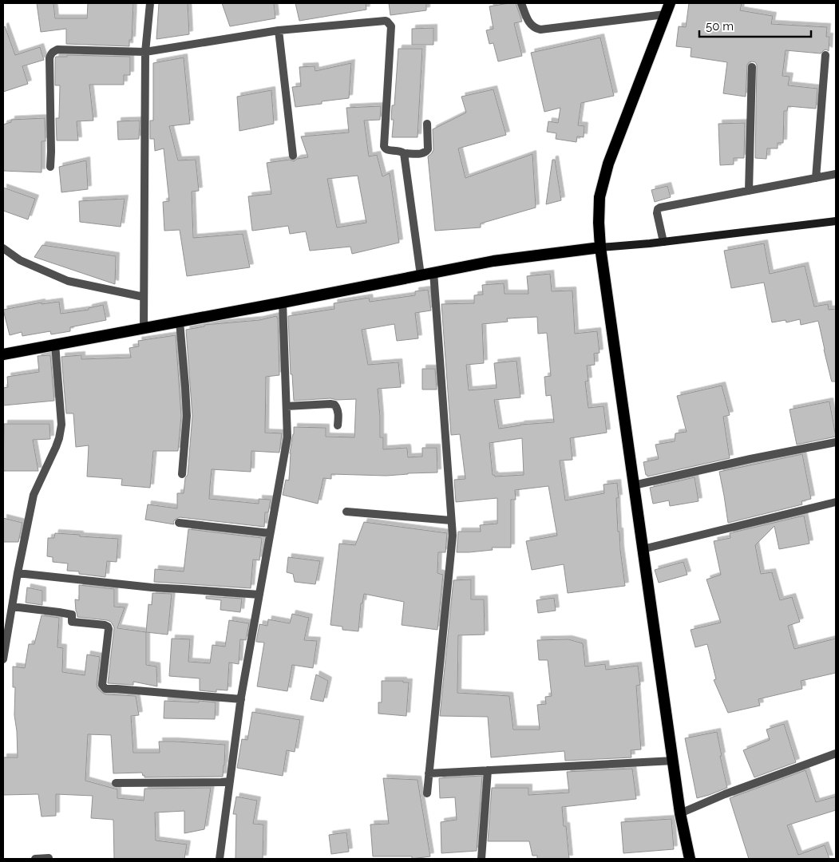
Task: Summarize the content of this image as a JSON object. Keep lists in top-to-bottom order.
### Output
{
  "scale_bar": "50 m"
}
